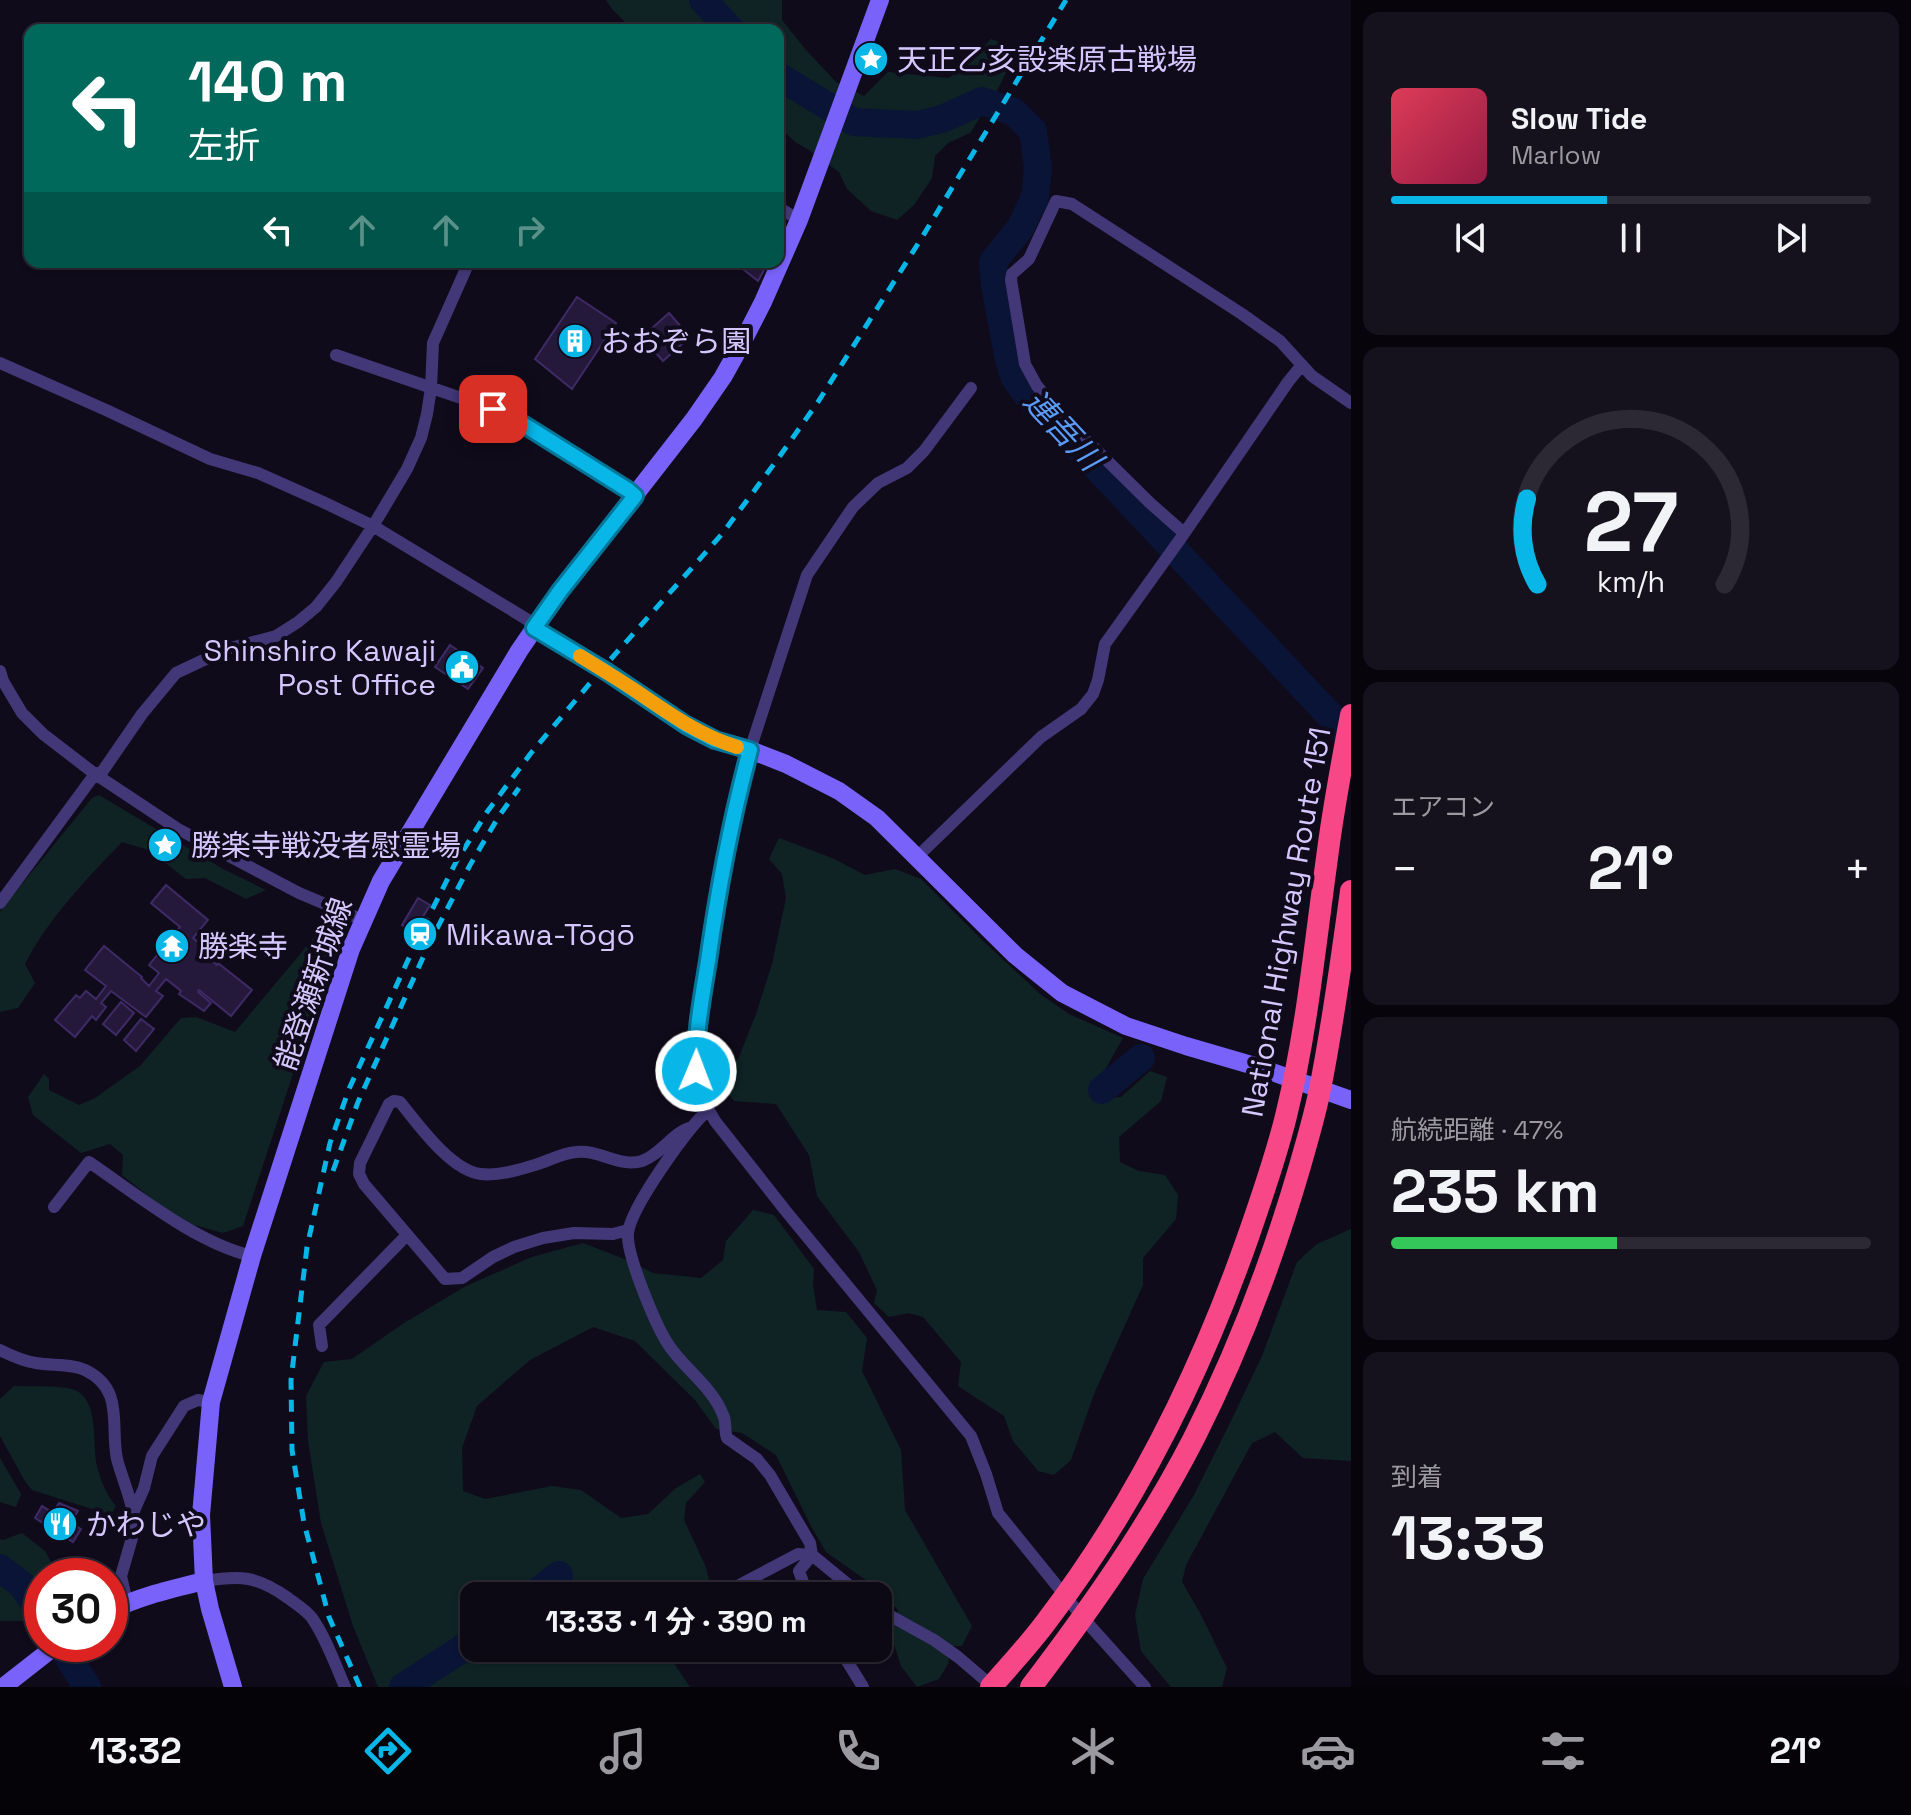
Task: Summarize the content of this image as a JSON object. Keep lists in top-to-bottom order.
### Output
{
  "streets": {
    "highway": ["National Highway Route 151"],
    "main road": ["能登瀬新城線"]
  },
  "water": ["連吾川"],
  "places": {
    "place": ["天正乙亥設楽原古戦場", "勝楽寺戦没者慰霊場"],
    "building": ["おおぞら園"],
    "public building": ["Shinshiro Kawaji Post Office"],
    "station": ["Mikawa-Tōgō"],
    "temple": ["勝楽寺"],
    "restaurant": ["かわじや"]
  },
  "page": {
    "turn": ["140 m", "左折"],
    "song": ["Slow Tide", "Marlow"],
    "tile": [
      "エアコン",
      ["航続距離 · 47%", "235 km"],
      ["到着", "13:33"]
    ],
    "heat": ["−", "21°", "+"],
    "limit": "30",
    "trip": "13:33 · 1 分 · 390 m",
    "tabs": ["13:32", "21°"],
    "gauge": ["27", "km/h"]
  }
}
